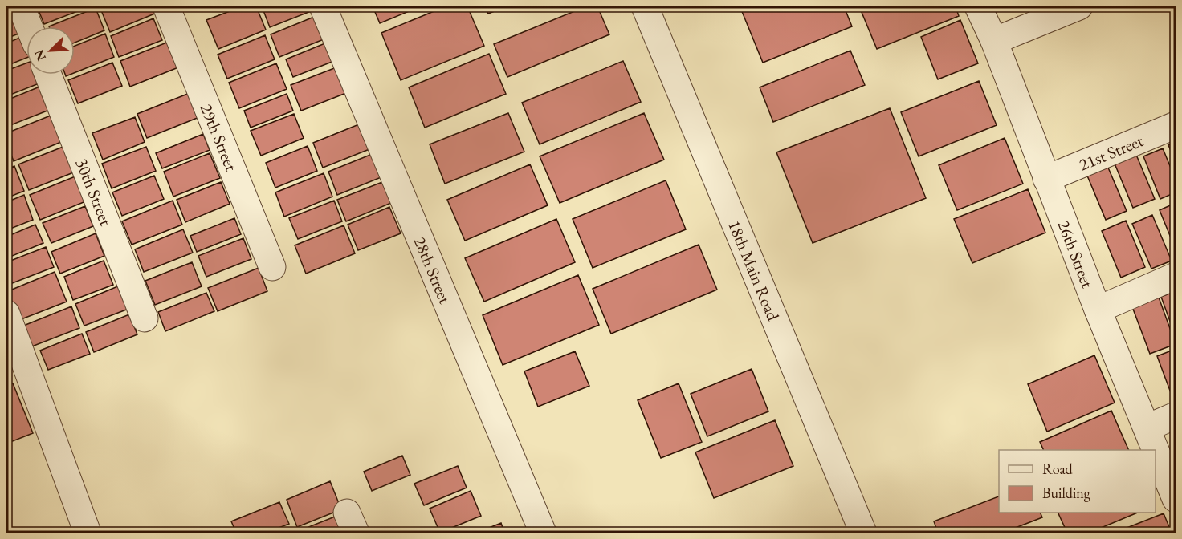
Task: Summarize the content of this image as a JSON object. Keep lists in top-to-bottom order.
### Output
{
  "streets": {
    "street": [
      "29th Street",
      "21st Street",
      "30th Street",
      "26th Street",
      "28th Street",
      "18th Main Road"
    ]
  },
  "crossings": [
    ["21st Street", "26th Street"]
  ],
  "legend": ["Road", "Building"],
  "north": "bottom left"
}
